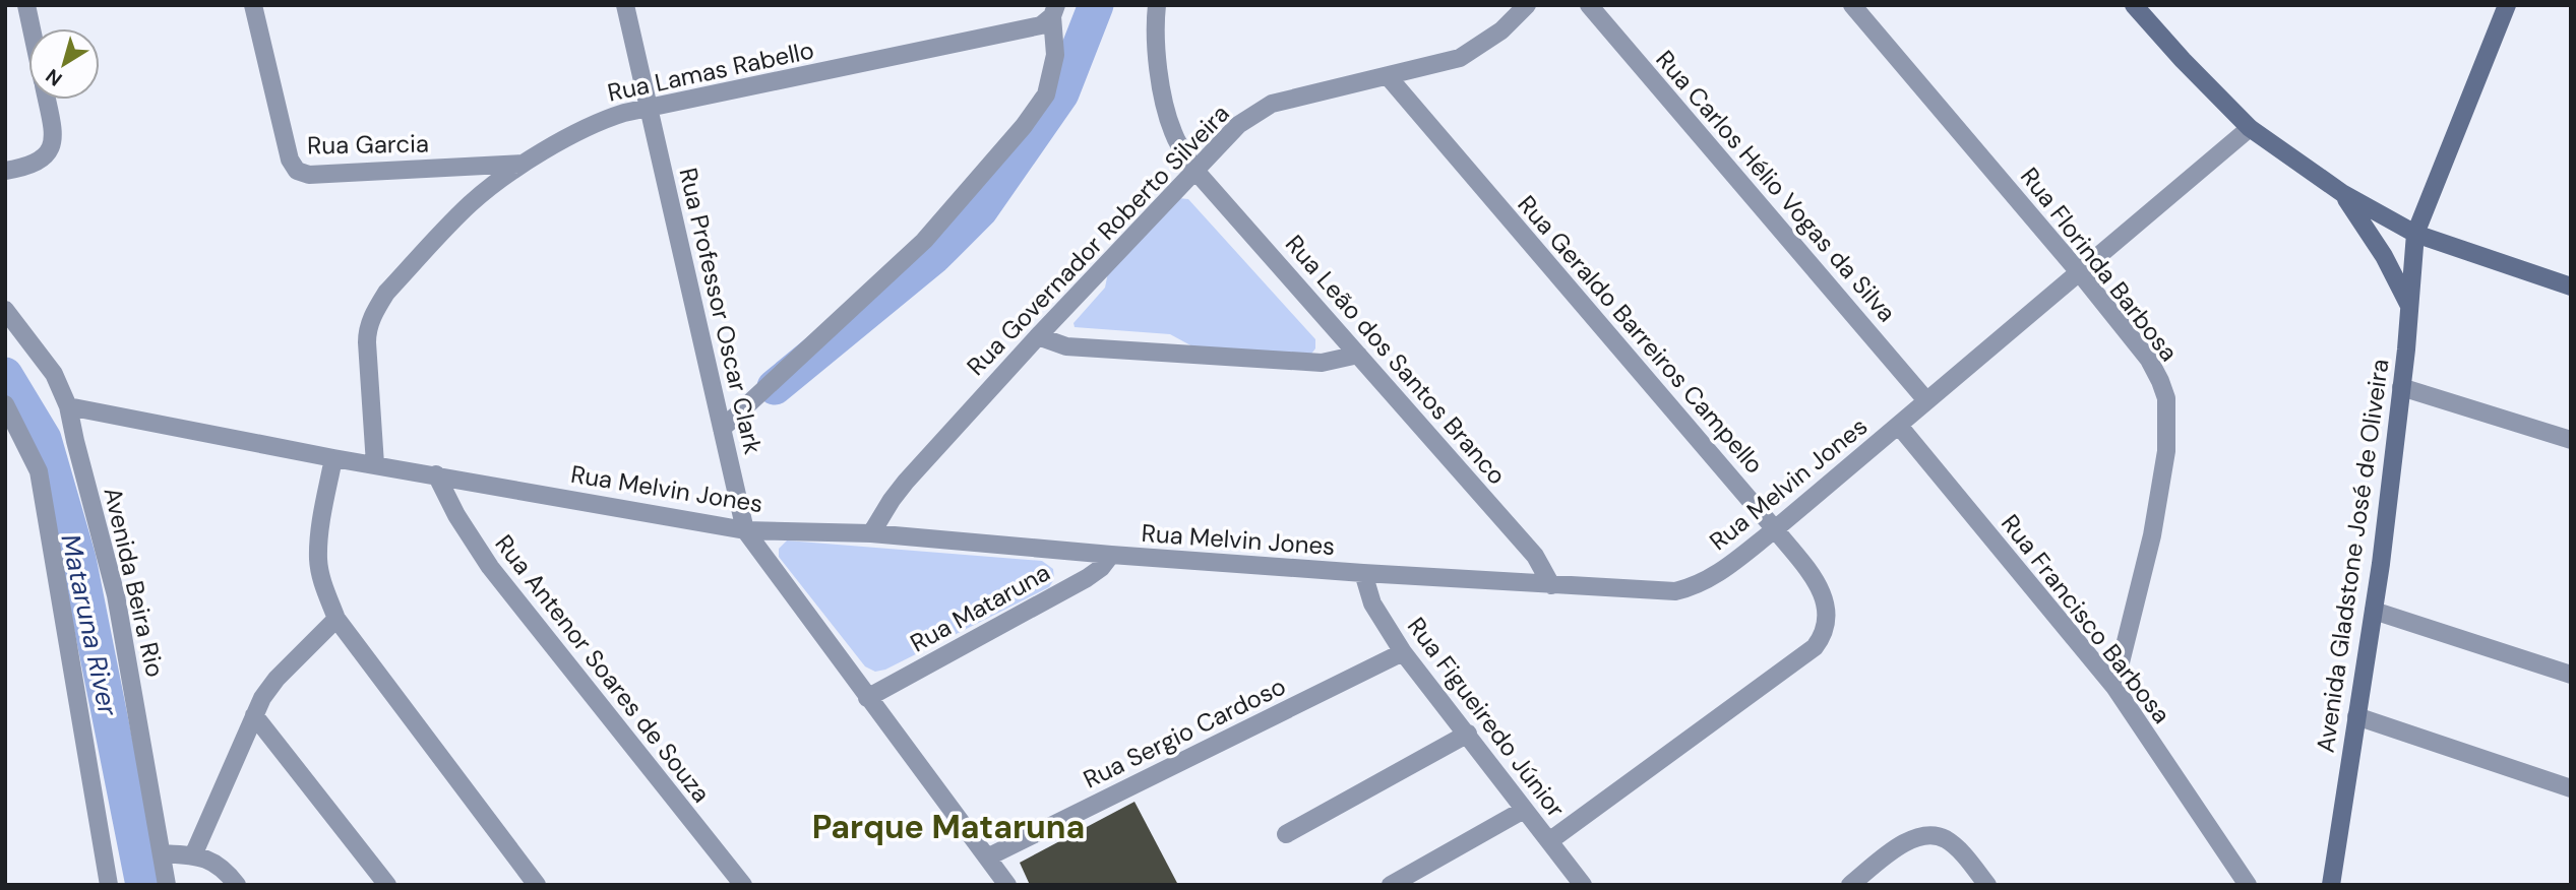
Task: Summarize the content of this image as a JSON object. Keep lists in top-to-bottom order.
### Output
{
  "streets": {
    "main road": ["Avenida Gladstone José de Oliveira"],
    "street": [
      "Rua Lamas Rabello",
      "Rua Garcia",
      "Rua Carlos Hélio Vogas da Silva",
      "Rua Governador Roberto Silveira",
      "Rua Florinda Barbosa",
      "Rua Professor Oscar Clark",
      "Rua Geraldo Barreiros Campello",
      "Rua Leão dos Santos Branco",
      "Rua Melvin Jones",
      "Avenida Beira Rio",
      "Rua Mataruna",
      "Rua Francisco Barbosa",
      "Rua Antenor Soares de Souza",
      "Rua Figueiredo Júnior",
      "Rua Sergio Cardoso"
    ]
  },
  "crossings": [
    ["Rua Lamas Rabello", "Rua Garcia"],
    ["Rua Lamas Rabello", "Rua Professor Oscar Clark"],
    ["Rua Lamas Rabello", "Rua Melvin Jones"],
    ["Rua Carlos Hélio Vogas da Silva", "Rua Melvin Jones"],
    ["Rua Governador Roberto Silveira", "Rua Geraldo Barreiros Campello"],
    ["Rua Governador Roberto Silveira", "Rua Leão dos Santos Branco"],
    ["Rua Governador Roberto Silveira", "Rua Melvin Jones"],
    ["Rua Florinda Barbosa", "Rua Melvin Jones"],
    ["Rua Florinda Barbosa", "Rua Francisco Barbosa"],
    ["Rua Professor Oscar Clark", "Rua Melvin Jones"],
    ["Rua Professor Oscar Clark", "Rua Mataruna"],
    ["Rua Professor Oscar Clark", "Rua Sergio Cardoso"],
    ["Rua Geraldo Barreiros Campello", "Rua Melvin Jones"],
    ["Rua Geraldo Barreiros Campello", "Rua Figueiredo Júnior"],
    ["Rua Leão dos Santos Branco", "Rua Melvin Jones"],
    ["Rua Melvin Jones", "Avenida Beira Rio"],
    ["Rua Melvin Jones", "Rua Mataruna"],
    ["Rua Melvin Jones", "Rua Francisco Barbosa"],
    ["Rua Melvin Jones", "Rua Antenor Soares de Souza"],
    ["Rua Melvin Jones", "Rua Figueiredo Júnior"],
    ["Rua Figueiredo Júnior", "Rua Sergio Cardoso"]
  ],
  "districts": ["Parque Mataruna"],
  "water": ["Mataruna River"],
  "north": "bottom left"
}
